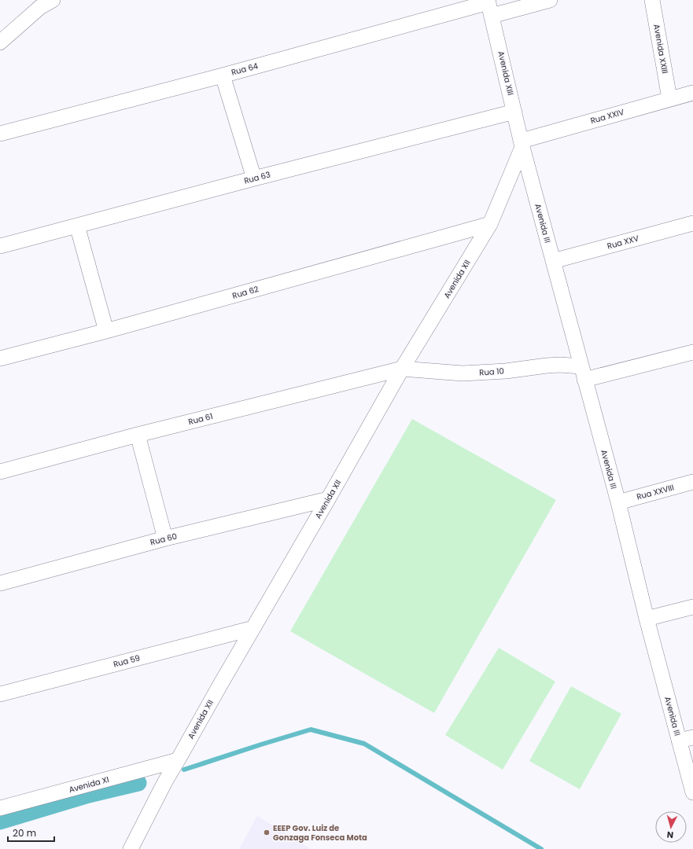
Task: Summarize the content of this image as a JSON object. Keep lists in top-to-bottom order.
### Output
{
  "streets": {
    "street": [
      "Avenida XXIII",
      "Rua 64",
      "Avenida XIII",
      "Rua XXIV",
      "Rua 63",
      "Avenida III",
      "Rua XXV",
      "Avenida XII",
      "Rua 62",
      "Rua 10",
      "Rua 61",
      "Rua XXVIII",
      "Rua 60",
      "Rua 59",
      "Avenida XI"
    ]
  },
  "crossings": [
    ["Avenida XXIII", "Rua XXIV"],
    ["Rua 64", "Avenida XIII"],
    ["Avenida XIII", "Rua XXIV"],
    ["Avenida XIII", "Rua 63"],
    ["Avenida XIII", "Avenida III"],
    ["Avenida XIII", "Avenida XII"],
    ["Rua XXIV", "Avenida III"],
    ["Rua XXIV", "Avenida XII"],
    ["Avenida III", "Rua XXV"],
    ["Avenida III", "Avenida XII"],
    ["Avenida III", "Rua 10"],
    ["Avenida III", "Rua XXVIII"],
    ["Avenida XII", "Rua 62"],
    ["Avenida XII", "Rua 10"],
    ["Avenida XII", "Rua 61"],
    ["Avenida XII", "Rua 60"],
    ["Avenida XII", "Rua 59"],
    ["Avenida XII", "Avenida XI"],
    ["Rua 10", "Rua 61"]
  ],
  "places": ["EEEP Gov. Luiz de Gonzaga Fonseca Mota"],
  "scale_bar": "20 m",
  "north": "bottom"
}
